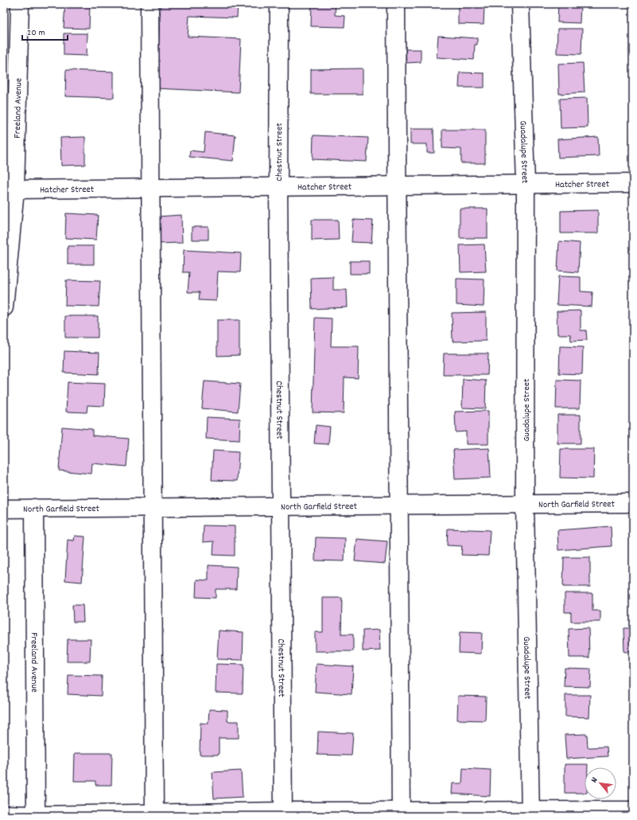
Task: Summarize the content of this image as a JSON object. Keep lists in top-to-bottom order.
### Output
{
  "streets": {
    "street": [
      "Freeland Avenue",
      "Chestnut Street",
      "Guadalupe Street",
      "Hatcher Street",
      "North Garfield Street"
    ]
  },
  "crossings": [
    ["Freeland Avenue", "Hatcher Street"],
    ["Freeland Avenue", "North Garfield Street"],
    ["Chestnut Street", "Hatcher Street"],
    ["Chestnut Street", "North Garfield Street"],
    ["Guadalupe Street", "Hatcher Street"],
    ["Guadalupe Street", "North Garfield Street"]
  ],
  "scale_bar": "20 m",
  "north": "top left"
}
